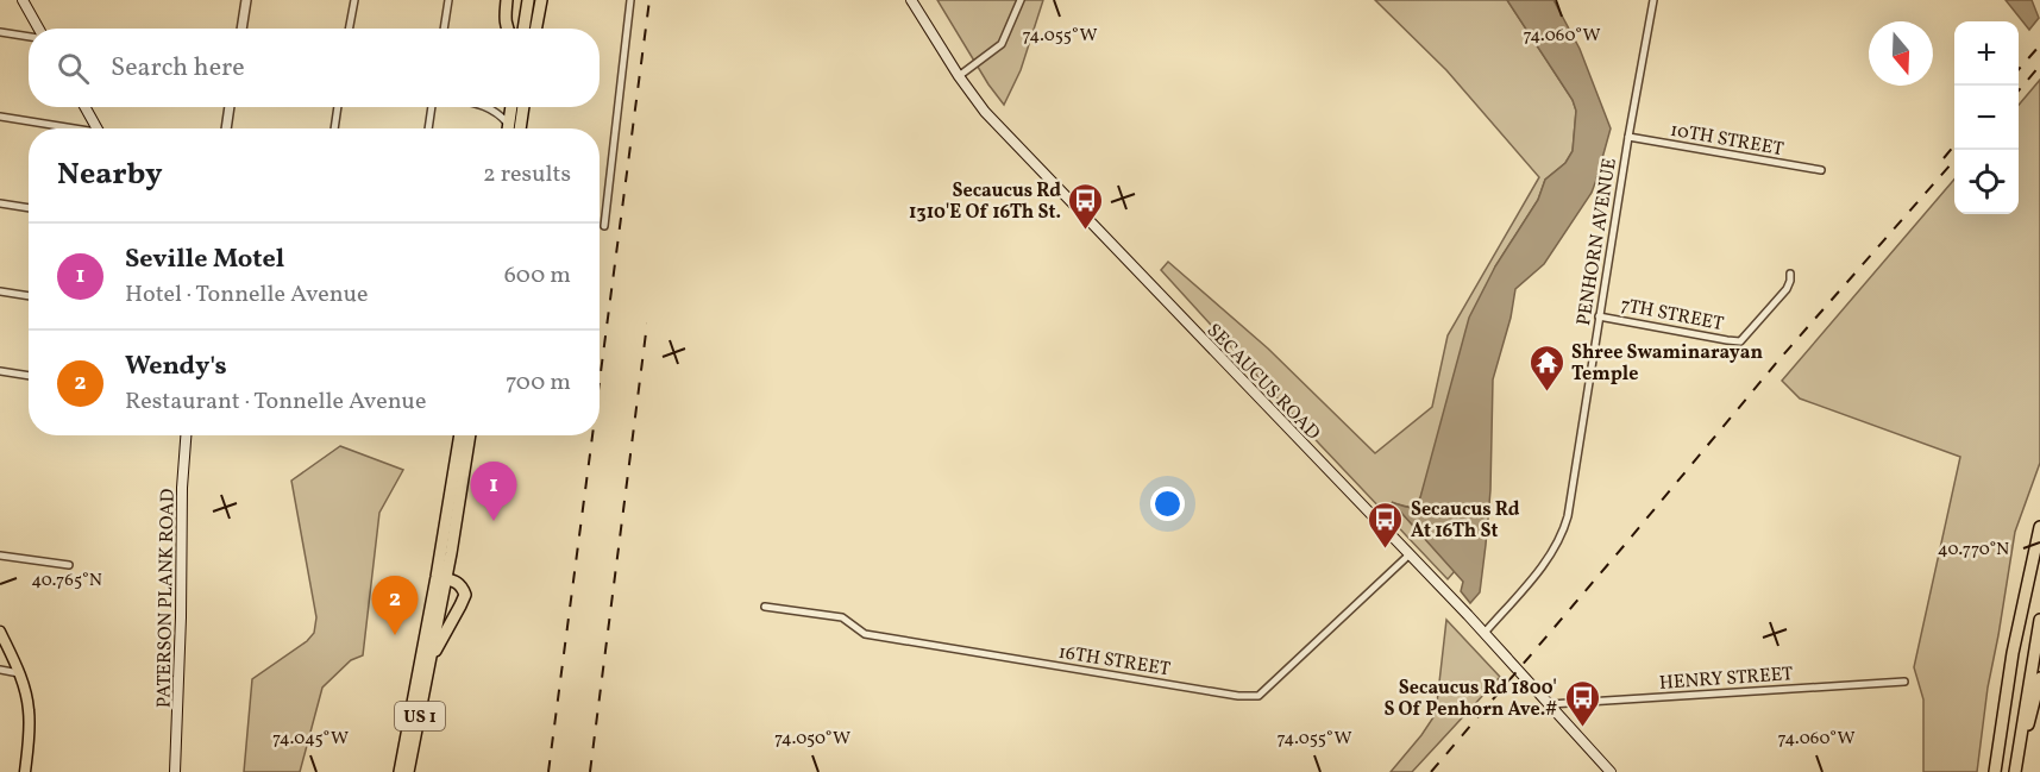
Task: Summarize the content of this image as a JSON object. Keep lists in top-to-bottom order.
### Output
{
  "streets": {
    "highway": ["US 1"],
    "main road": ["SECAUCUS ROAD", "PATERSON PLANK ROAD"],
    "street": [
      "10TH STREET",
      "PENHORN AVENUE",
      "7TH STREET",
      "16TH STREET",
      "HENRY STREET"
    ]
  },
  "crossings": [
    ["10TH STREET", "PENHORN AVENUE"],
    ["PENHORN AVENUE", "7TH STREET"],
    ["PENHORN AVENUE", "SECAUCUS ROAD"],
    ["SECAUCUS ROAD", "16TH STREET"],
    ["SECAUCUS ROAD", "HENRY STREET"]
  ],
  "places": {
    "bus stop": ["Secaucus Rd 1310'E Of 16Th St.", "Secaucus Rd At 16Th St", "Secaucus Rd 1800' S Of Penhorn Ave.#"],
    "temple": ["Shree Swaminarayan Temple"]
  },
  "north": "bottom",
  "page": {
    "map_buttons": ["+", "−"],
    "search": "Search here",
    "heading": ["Nearby", "2 results"],
    "list": [
      {
        "mark": "1",
        "name": "Seville Motel",
        "note": "Hotel · Tonnelle Avenue",
        "value": "600 m"
      },
      {
        "mark": "2",
        "name": "Wendy's",
        "note": "Restaurant · Tonnelle Avenue",
        "value": "700 m"
      }
    ],
    "pins": ["1", "2"]
  },
  "coordinates": [
    "74.055°W",
    "74.060°W",
    "40.770°N",
    "40.765°N",
    "74.045°W",
    "74.050°W"
  ]
}
